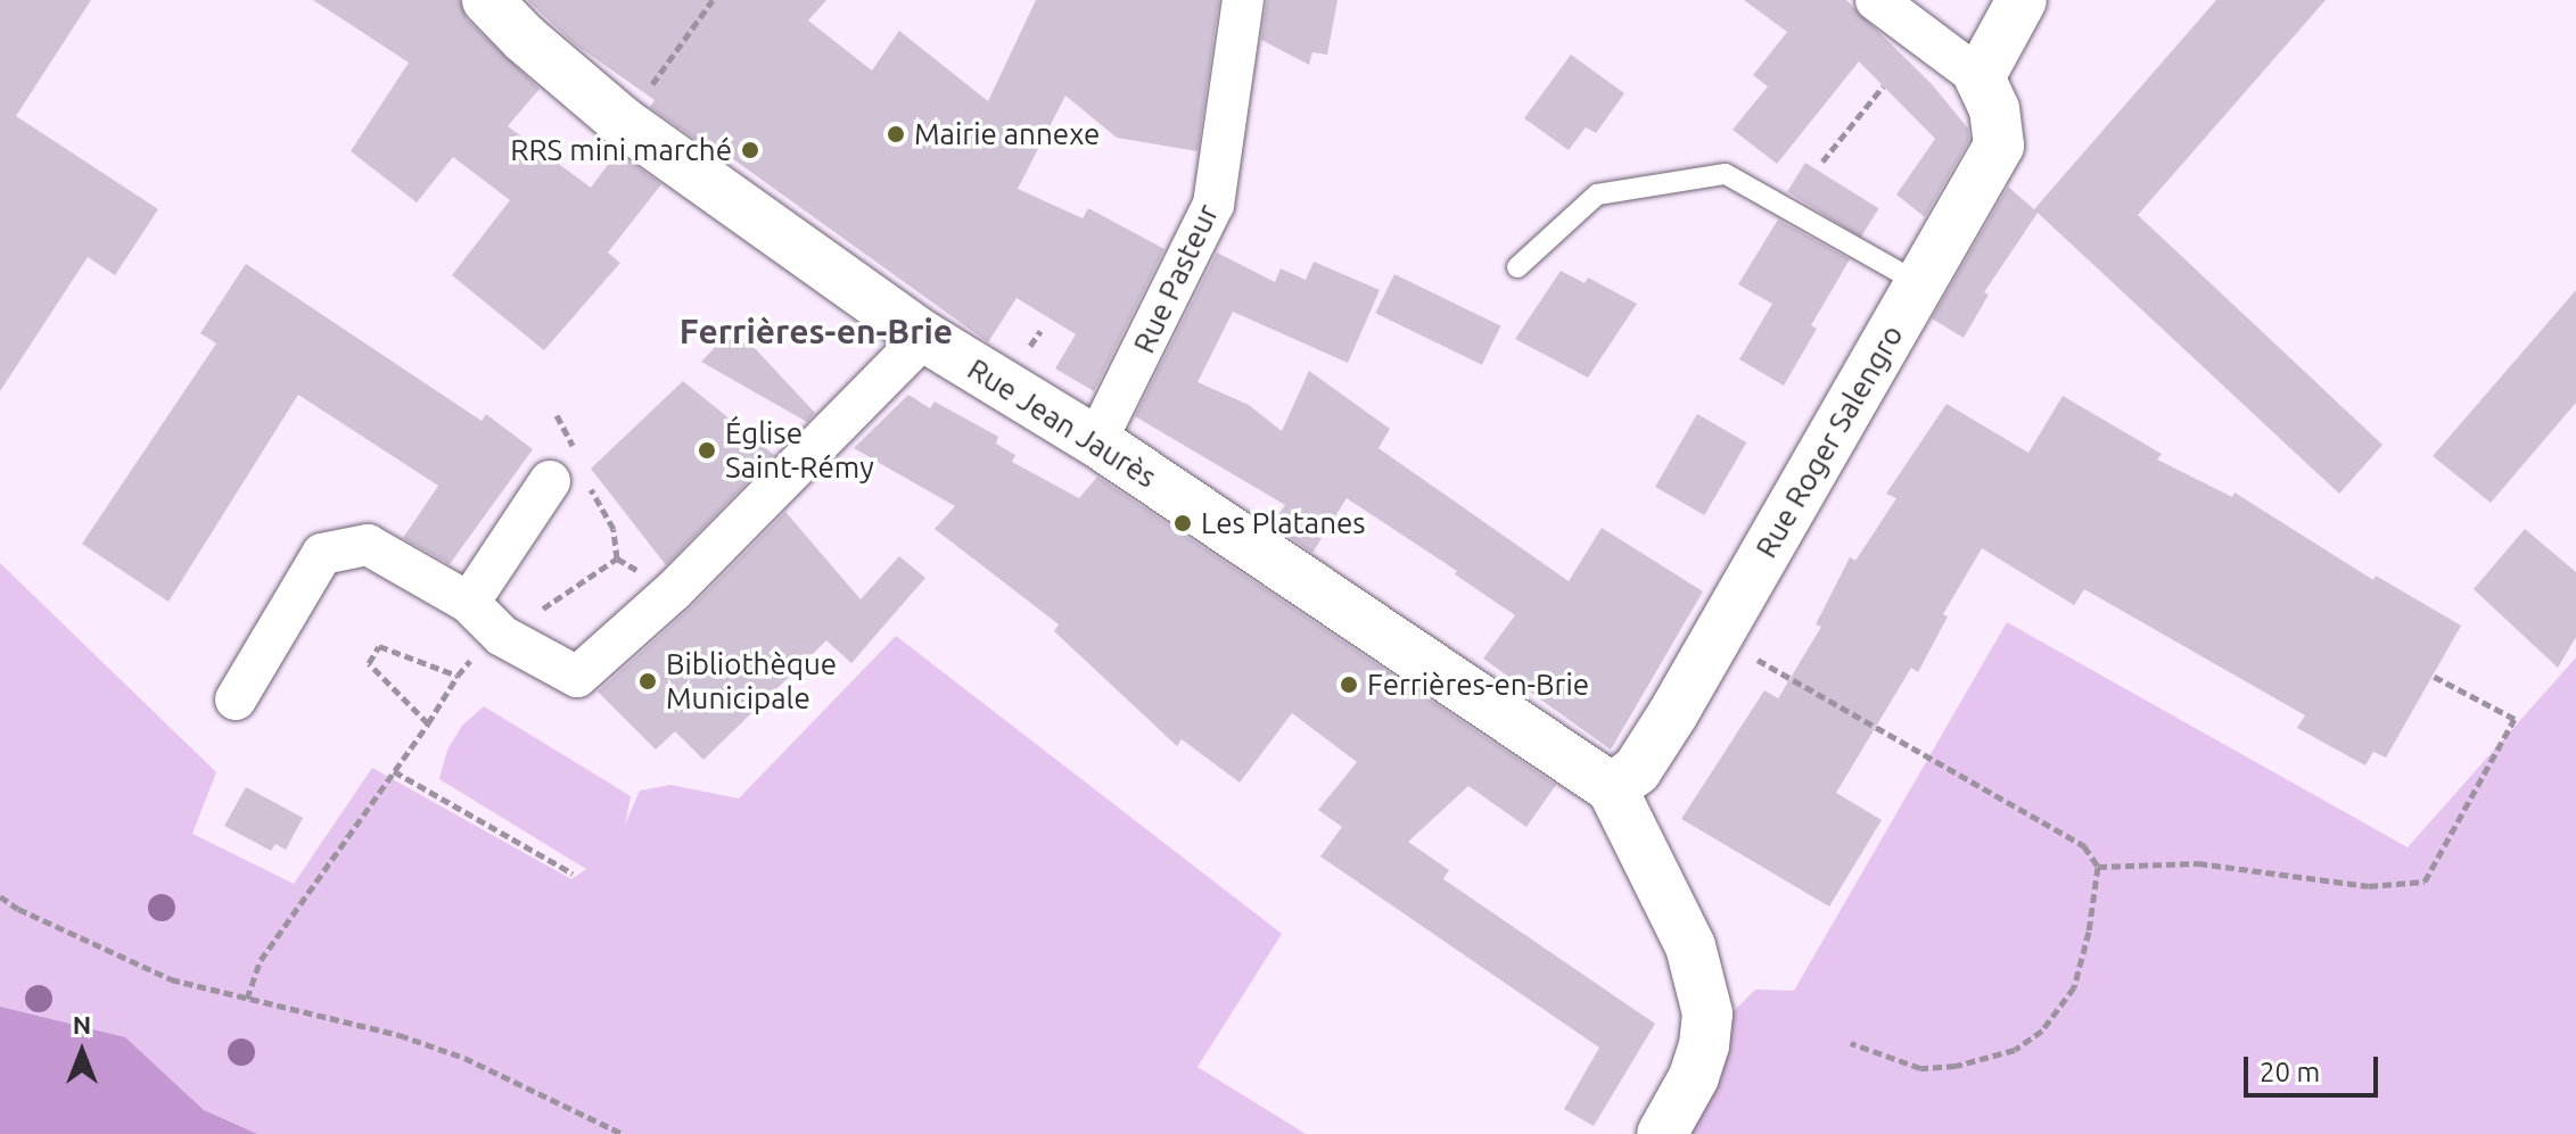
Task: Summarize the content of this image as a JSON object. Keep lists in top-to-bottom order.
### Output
{
  "streets": {
    "main road": ["Rue Jean Jaurès", "Rue Roger Salengro"],
    "street": ["Rue Pasteur"]
  },
  "crossings": [
    ["Rue Pasteur", "Rue Jean Jaurès"],
    ["Rue Jean Jaurès", "Rue Roger Salengro"]
  ],
  "districts": ["Ferrières-en-Brie"],
  "places": [
    "Mairie annexe",
    "RRS mini marché",
    "Église Saint-Rémy",
    "Les Platanes",
    "Bibliothèque Municipale",
    "Ferrières-en-Brie"
  ],
  "scale_bar": "20 m",
  "north": "top"
}
